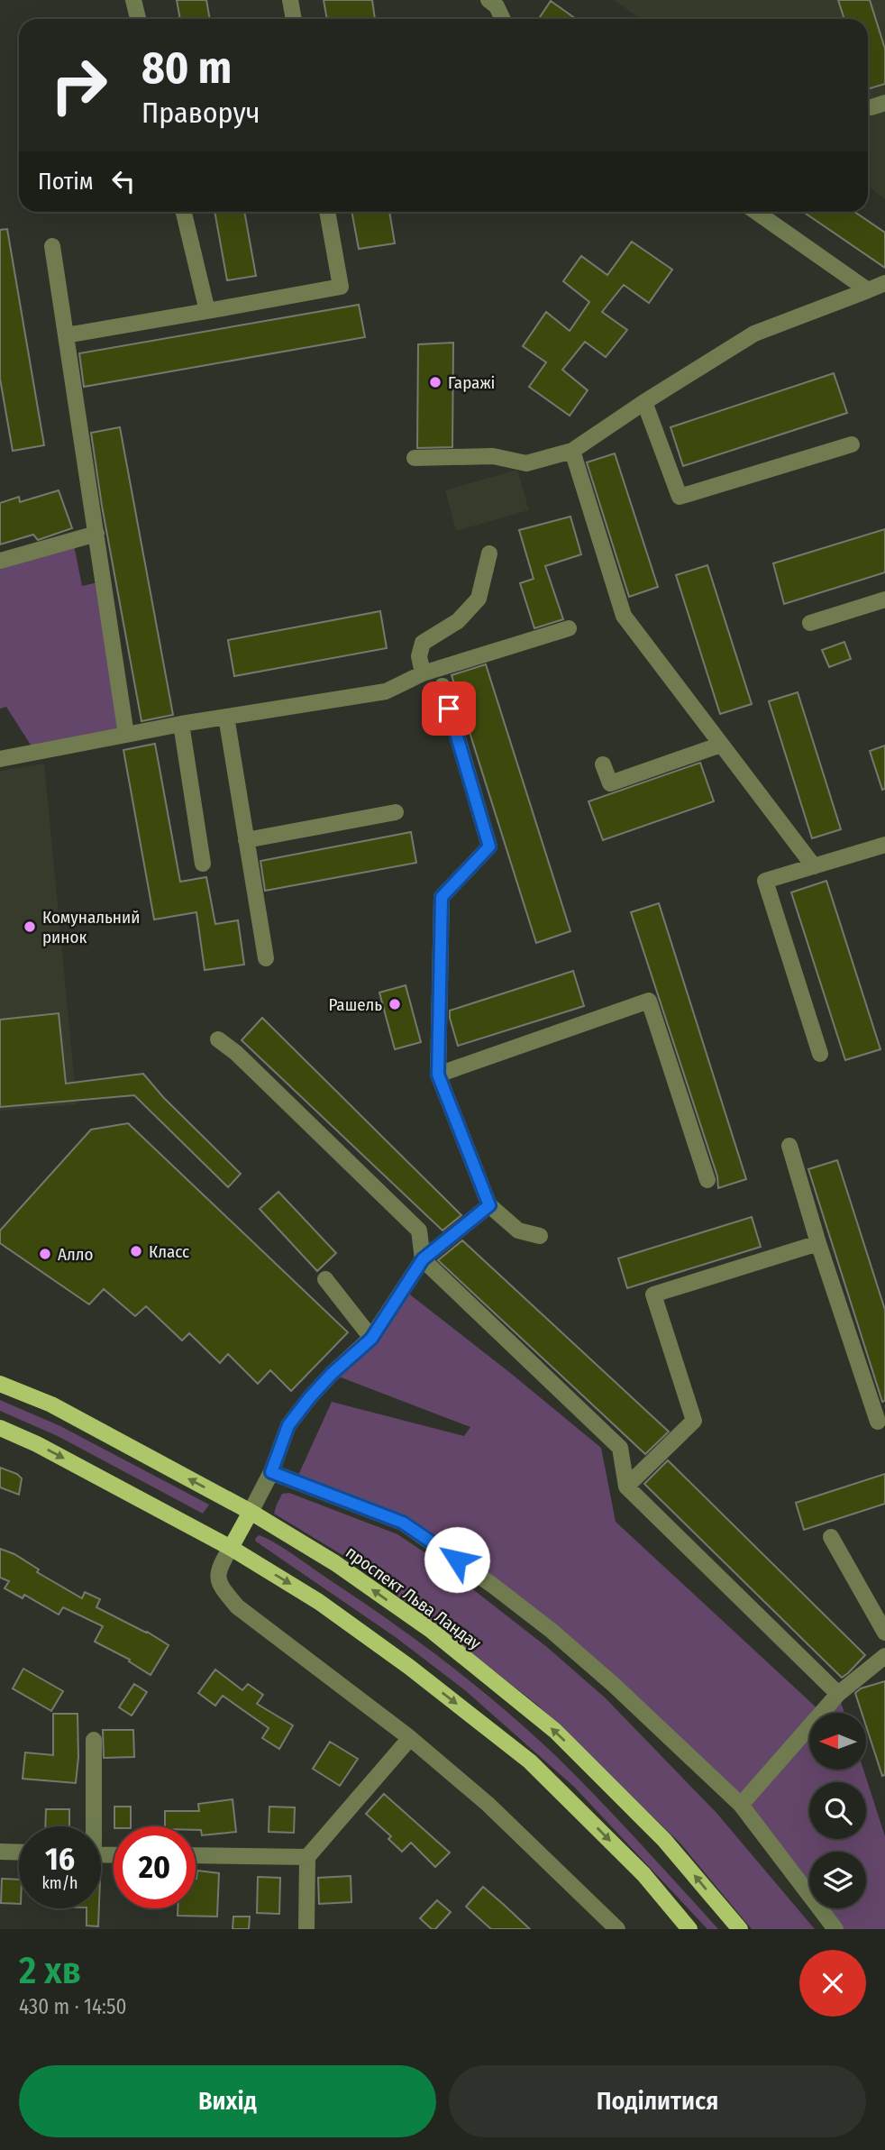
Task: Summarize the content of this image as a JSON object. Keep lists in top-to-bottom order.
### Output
{
  "streets": {
    "main road": ["проспект Льва Ландау"]
  },
  "places": [
    "Гаражі",
    "Комунальний ринок",
    "Рашель",
    "Класс",
    "Алло"
  ],
  "north": "left",
  "page": {
    "turn": ["80 m", "Праворуч"],
    "then": "Потім",
    "speed": "16 km/h",
    "limit": "20",
    "heading": ["2 хв", "430 m · 14:50"],
    "buttons": ["Вихід", "Поділитися"]
  }
}
